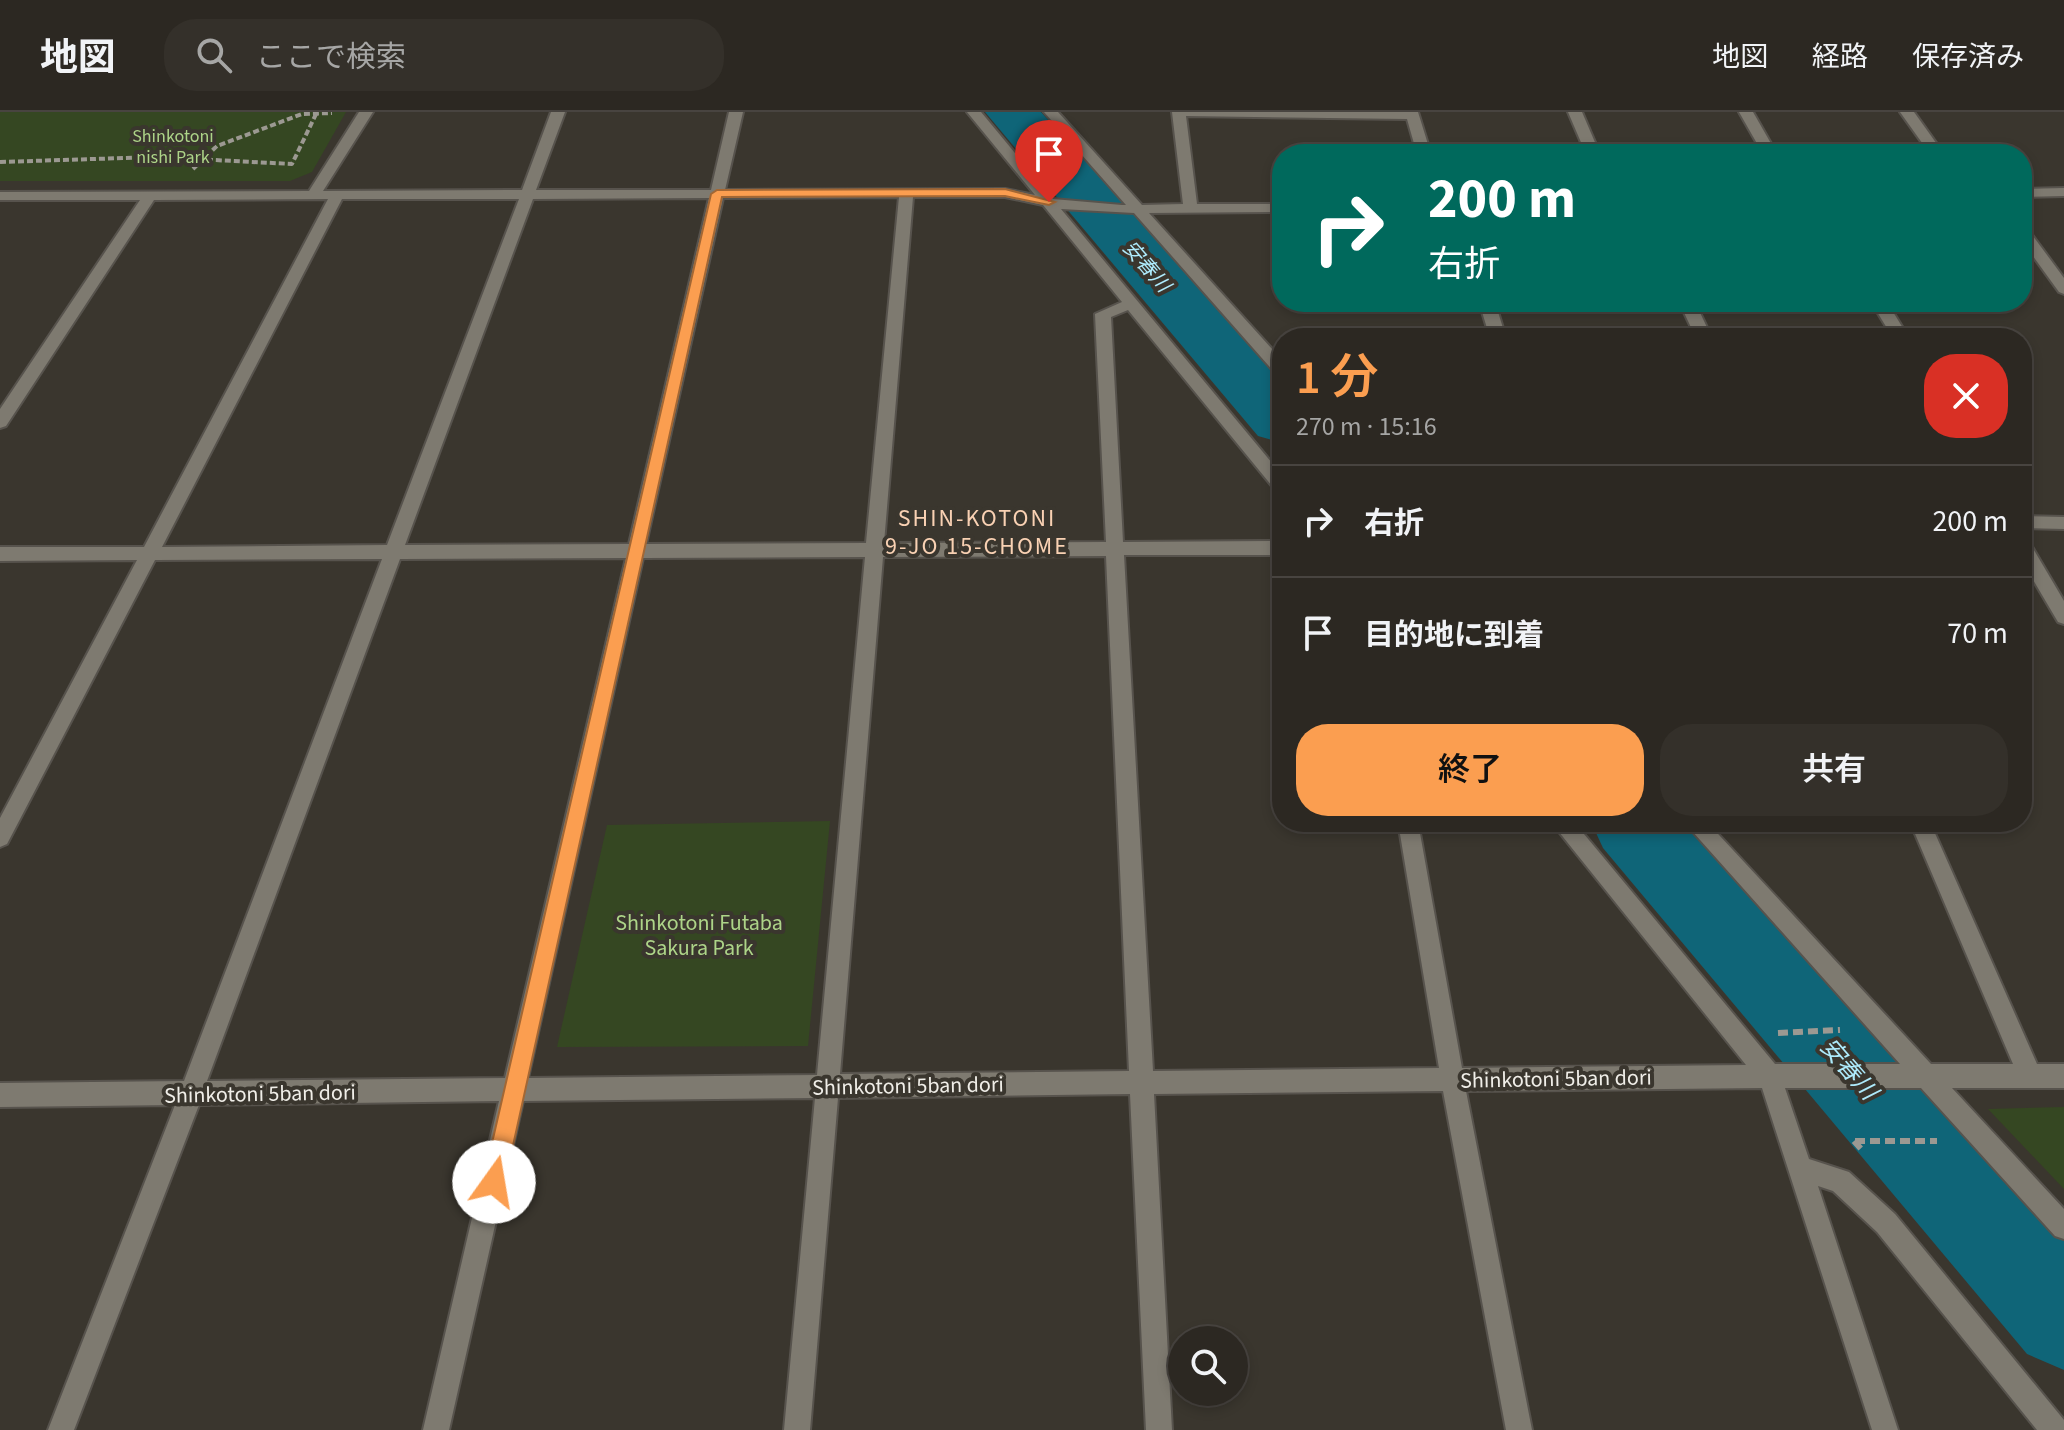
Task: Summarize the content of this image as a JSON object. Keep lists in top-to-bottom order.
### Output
{
  "streets": {
    "street": ["Shinkotoni 5ban dori"]
  },
  "districts": ["SHIN-KOTONI 9-JO 15-CHOME"],
  "water": ["安春川"],
  "parks": ["Shinkotoni nishi Park", "Shinkotoni Futaba Sakura Park"],
  "page": {
    "header": "地図",
    "search": "ここで検索",
    "nav": ["地図", "経路", "保存済み"],
    "turn": ["200 m", "右折"],
    "heading": ["1 分", "270 m · 15:16"],
    "list": [
      {
        "name": "右折",
        "value": "200 m"
      },
      {
        "name": "目的地に到着",
        "value": "70 m"
      }
    ],
    "buttons": ["終了", "共有"]
  }
}
